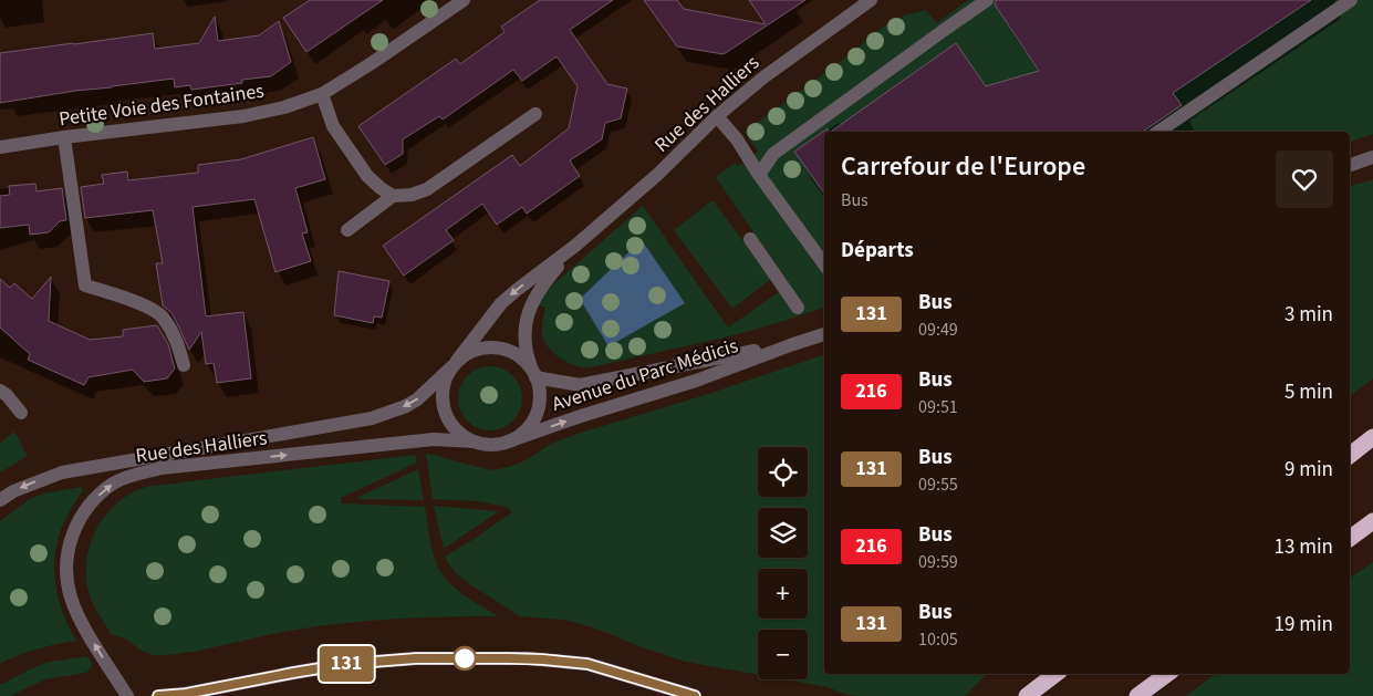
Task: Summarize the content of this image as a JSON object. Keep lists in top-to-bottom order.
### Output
{
  "streets": {
    "street": ["Rue des Halliers", "Petite Voie des Fontaines", "Avenue du Parc Médicis"]
  },
  "crossings": [
    ["Rue des Halliers", "Avenue du Parc Médicis"]
  ],
  "lines": ["bus line 131"],
  "page": {
    "on_map": "131",
    "heading": [
      ["Carrefour de l'Europe", "Bus"],
      "Départs"
    ],
    "list": [
      {
        "mark": "131",
        "name": "Bus",
        "note": "09:49",
        "value": "3 min"
      },
      {
        "mark": "216",
        "name": "Bus",
        "note": "09:51",
        "value": "5 min"
      },
      {
        "mark": "131",
        "name": "Bus",
        "note": "09:55",
        "value": "9 min"
      },
      {
        "mark": "216",
        "name": "Bus",
        "note": "09:59",
        "value": "13 min"
      },
      {
        "mark": "131",
        "name": "Bus",
        "note": "10:05",
        "value": "19 min"
      }
    ],
    "map_buttons": ["+", "−"]
  }
}
